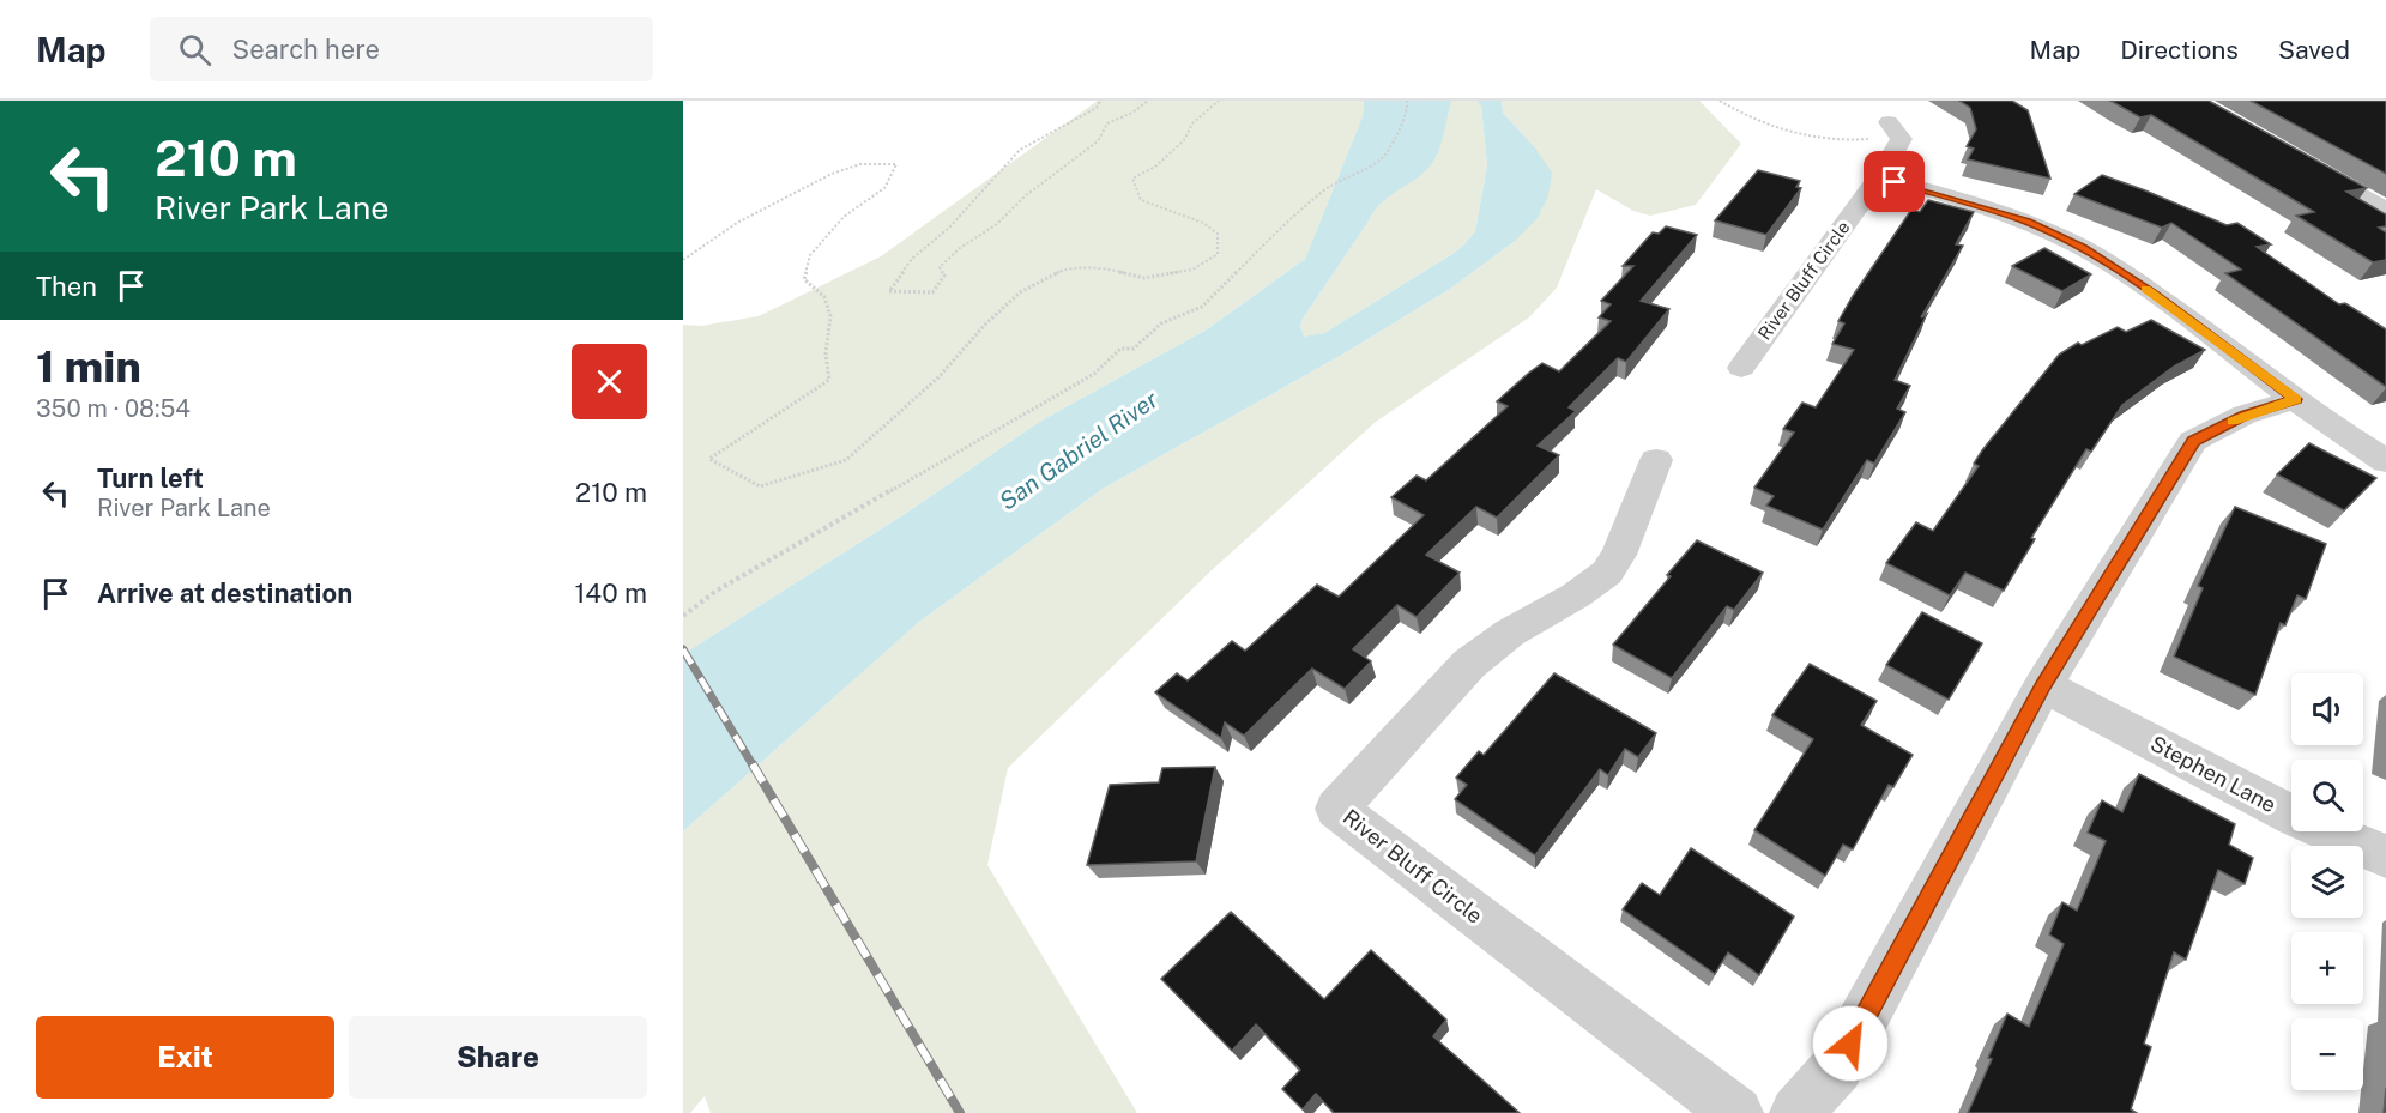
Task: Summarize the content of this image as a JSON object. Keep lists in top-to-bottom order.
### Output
{
  "streets": {
    "street": ["River Bluff Circle", "Stephen Lane"]
  },
  "water": ["San Gabriel River"],
  "page": {
    "header": "Map",
    "search": "Search here",
    "nav": ["Map", "Directions", "Saved"],
    "turn": ["210 m", "River Park Lane"],
    "then": "Then",
    "heading": ["1 min", "350 m · 08:54"],
    "list": [
      {
        "name": "Turn left",
        "note": "River Park Lane",
        "value": "210 m"
      },
      {
        "name": "Arrive at destination",
        "value": "140 m"
      }
    ],
    "map_buttons": ["+", "−"],
    "buttons": ["Exit", "Share"]
  }
}
